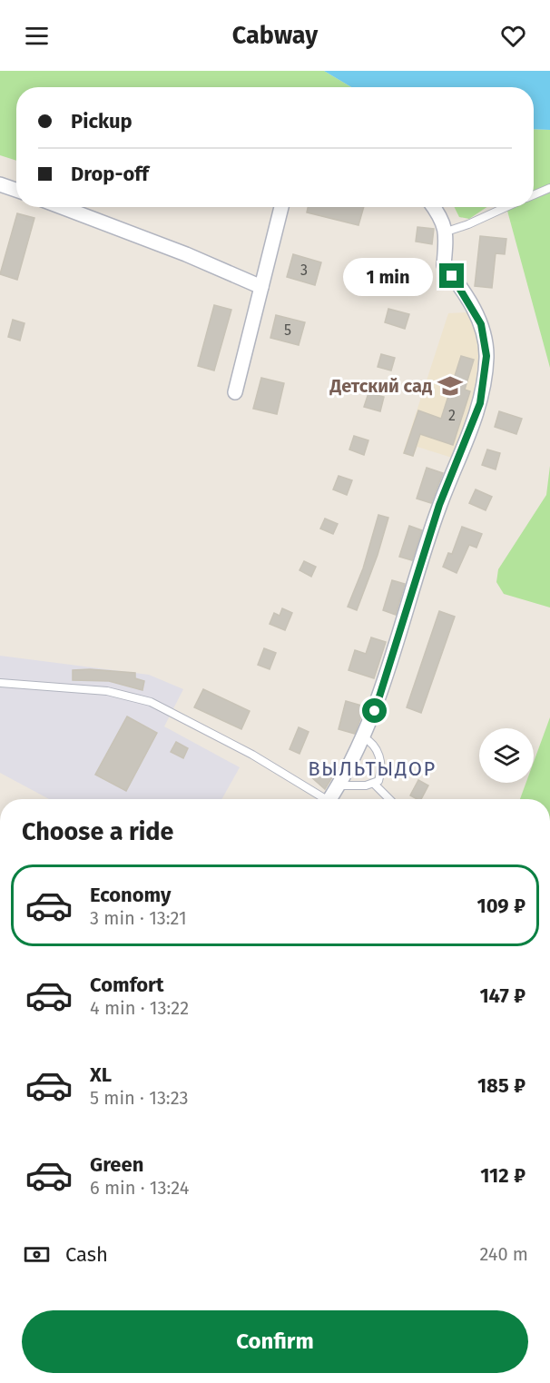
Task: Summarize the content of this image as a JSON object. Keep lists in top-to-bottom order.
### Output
{
  "districts": ["ВЫЛЬТЫДОР"],
  "places": {
    "school or university": ["Детский сад"]
  },
  "house_numbers": ["3", "5", "2"],
  "page": {
    "header": "Cabway",
    "banner": ["Pickup", "Drop-off"],
    "bubble": "1 min",
    "heading": "Choose a ride",
    "list": [
      {
        "name": "Economy",
        "note": "3 min · 13:21",
        "value": "109 ₽"
      },
      {
        "name": "Comfort",
        "note": "4 min · 13:22",
        "value": "147 ₽"
      },
      {
        "name": "XL",
        "note": "5 min · 13:23",
        "value": "185 ₽"
      },
      {
        "name": "Green",
        "note": "6 min · 13:24",
        "value": "112 ₽"
      }
    ],
    "pay": ["Cash", "240 m"],
    "buttons": "Confirm"
  }
}
